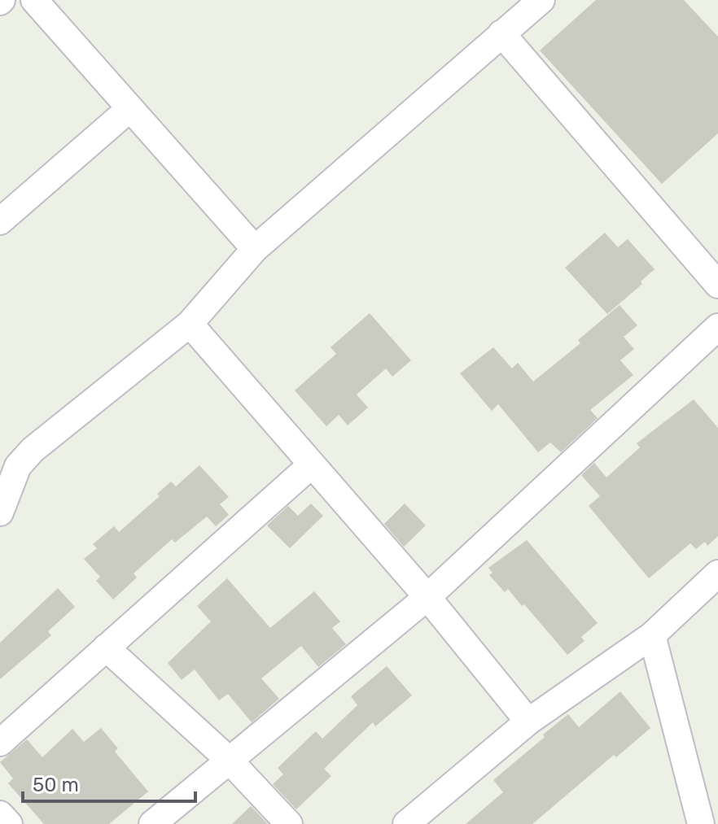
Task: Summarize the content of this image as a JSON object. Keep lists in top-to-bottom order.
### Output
{
  "scale_bar": "50 m"
}
